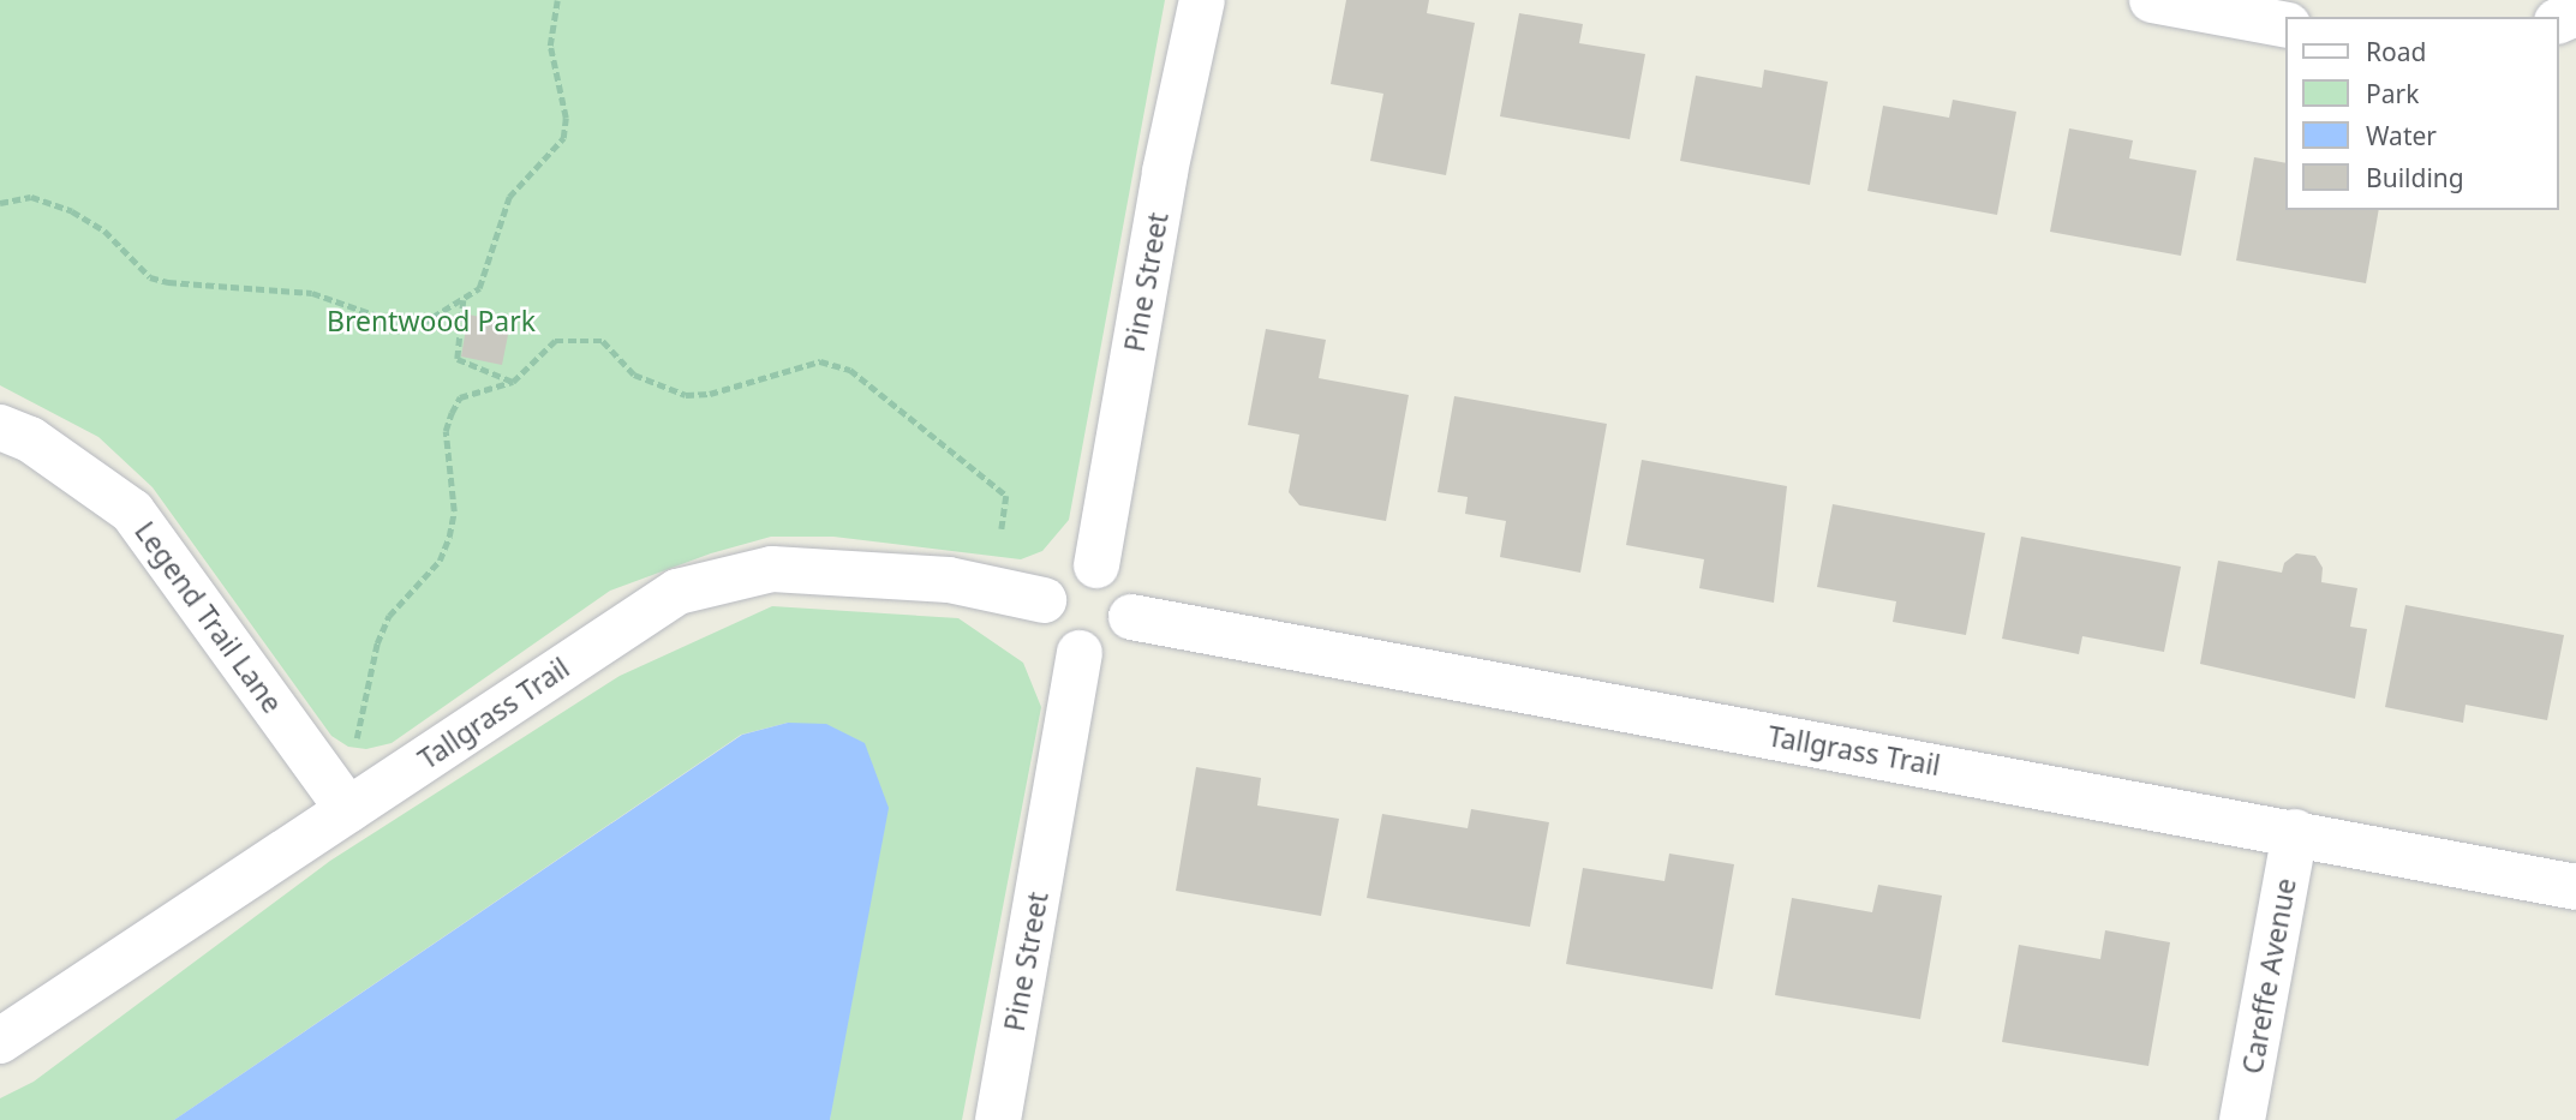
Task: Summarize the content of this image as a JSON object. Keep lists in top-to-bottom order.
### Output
{
  "streets": {
    "street": [
      "Pine Street",
      "Legend Trail Lane",
      "Tallgrass Trail",
      "Careffe Avenue"
    ]
  },
  "crossings": [
    ["Pine Street", "Tallgrass Trail"],
    ["Legend Trail Lane", "Tallgrass Trail"],
    ["Tallgrass Trail", "Careffe Avenue"]
  ],
  "parks": ["Brentwood Park"],
  "legend": [
    "Road",
    "Park",
    "Water",
    "Building"
  ]
}
